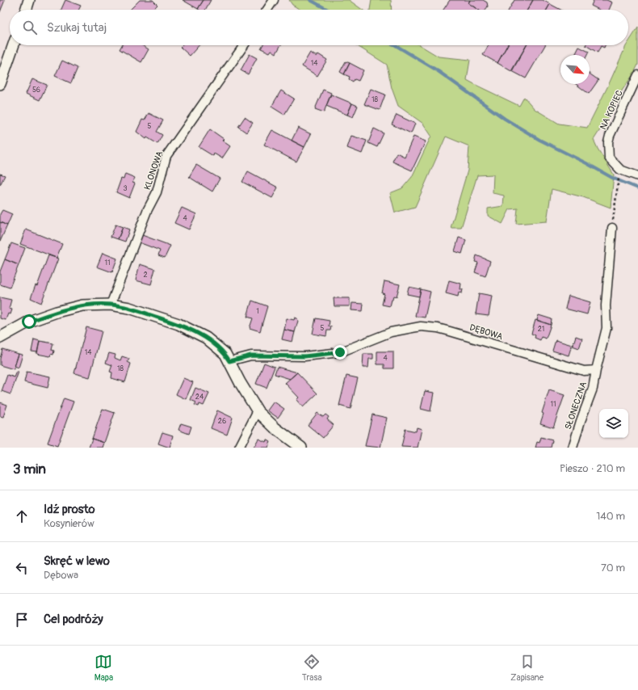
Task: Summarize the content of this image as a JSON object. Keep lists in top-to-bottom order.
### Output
{
  "streets": {
    "street": [
      "NA KOPIEC",
      "KLONOWA",
      "DĘBOWA",
      "SŁONECZNA"
    ]
  },
  "crossings": [
    ["DĘBOWA", "SŁONECZNA"]
  ],
  "house_numbers": [
    "14",
    "56",
    "18",
    "5",
    "3",
    "4",
    "11",
    "2",
    "1",
    "5",
    "21",
    "14",
    "4",
    "18",
    "24",
    "11",
    "26"
  ],
  "north": "bottom right",
  "page": {
    "search": "Szukaj tutaj",
    "heading": ["3 min", "Pieszo · 210 m"],
    "list": [
      ["Idź prosto", "Kosynierów", "140 m"],
      ["Skręć w lewo", "Dębowa", "70 m"],
      "Cel podróży"
    ],
    "nav": ["Mapa", "Trasa", "Zapisane"]
  }
}
